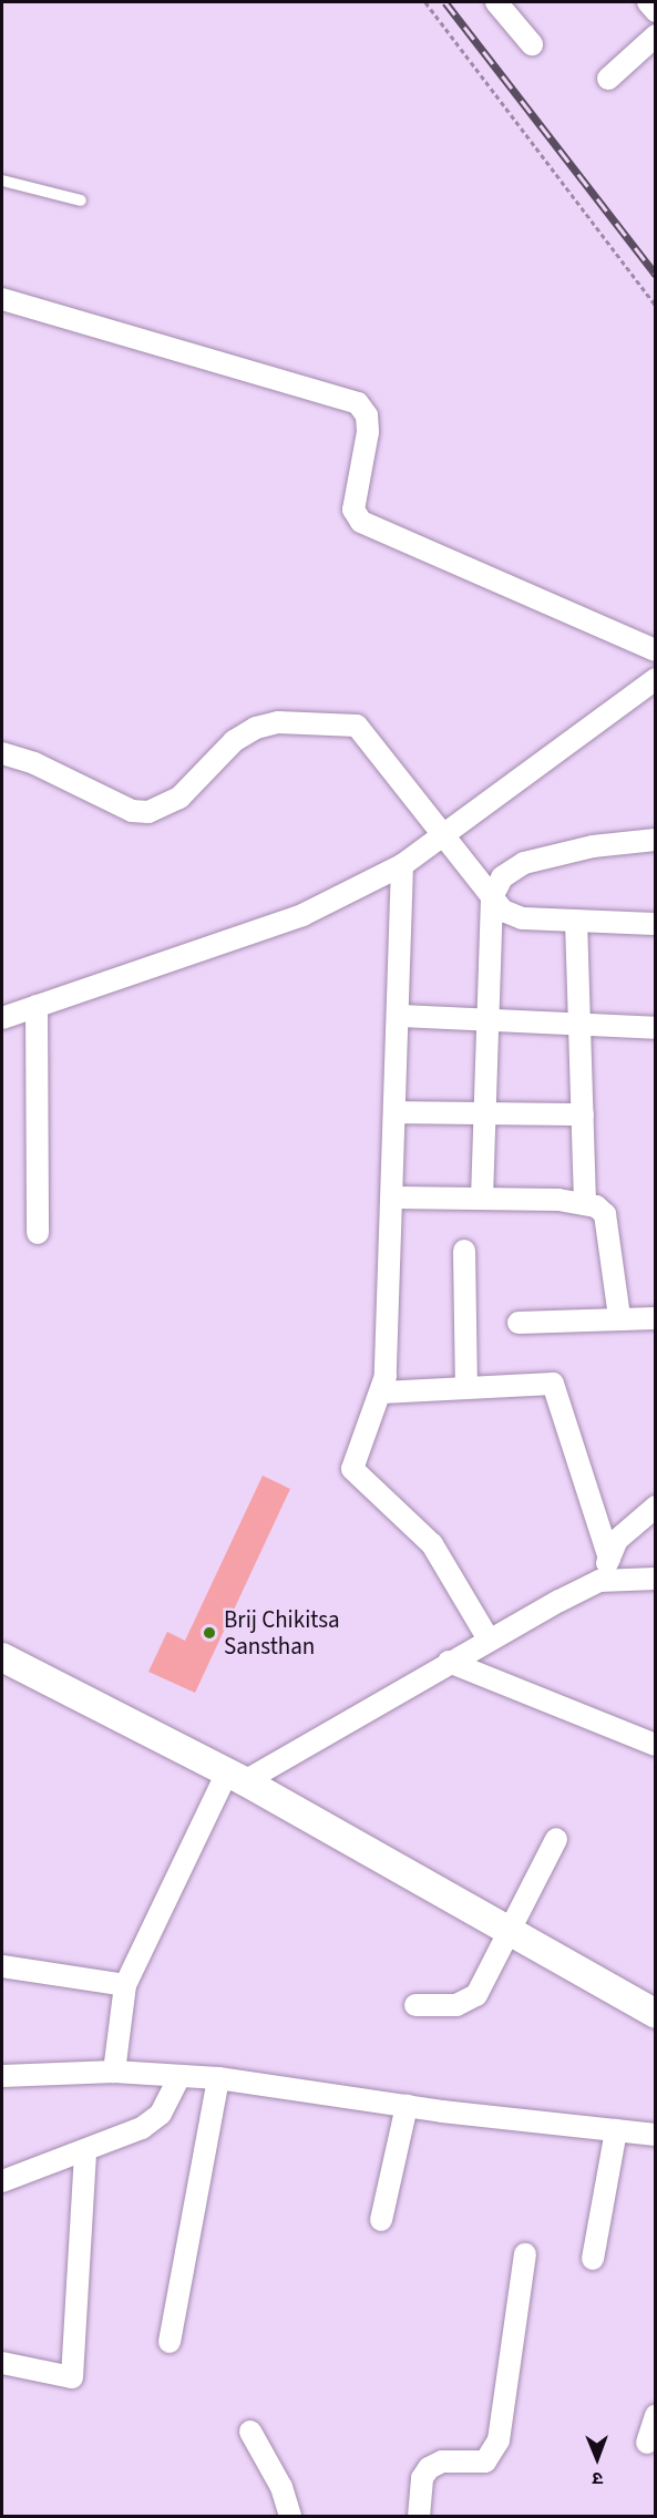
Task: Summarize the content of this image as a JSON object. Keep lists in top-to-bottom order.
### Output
{
  "places": ["Brij Chikitsa Sansthan"],
  "north": "bottom"
}
